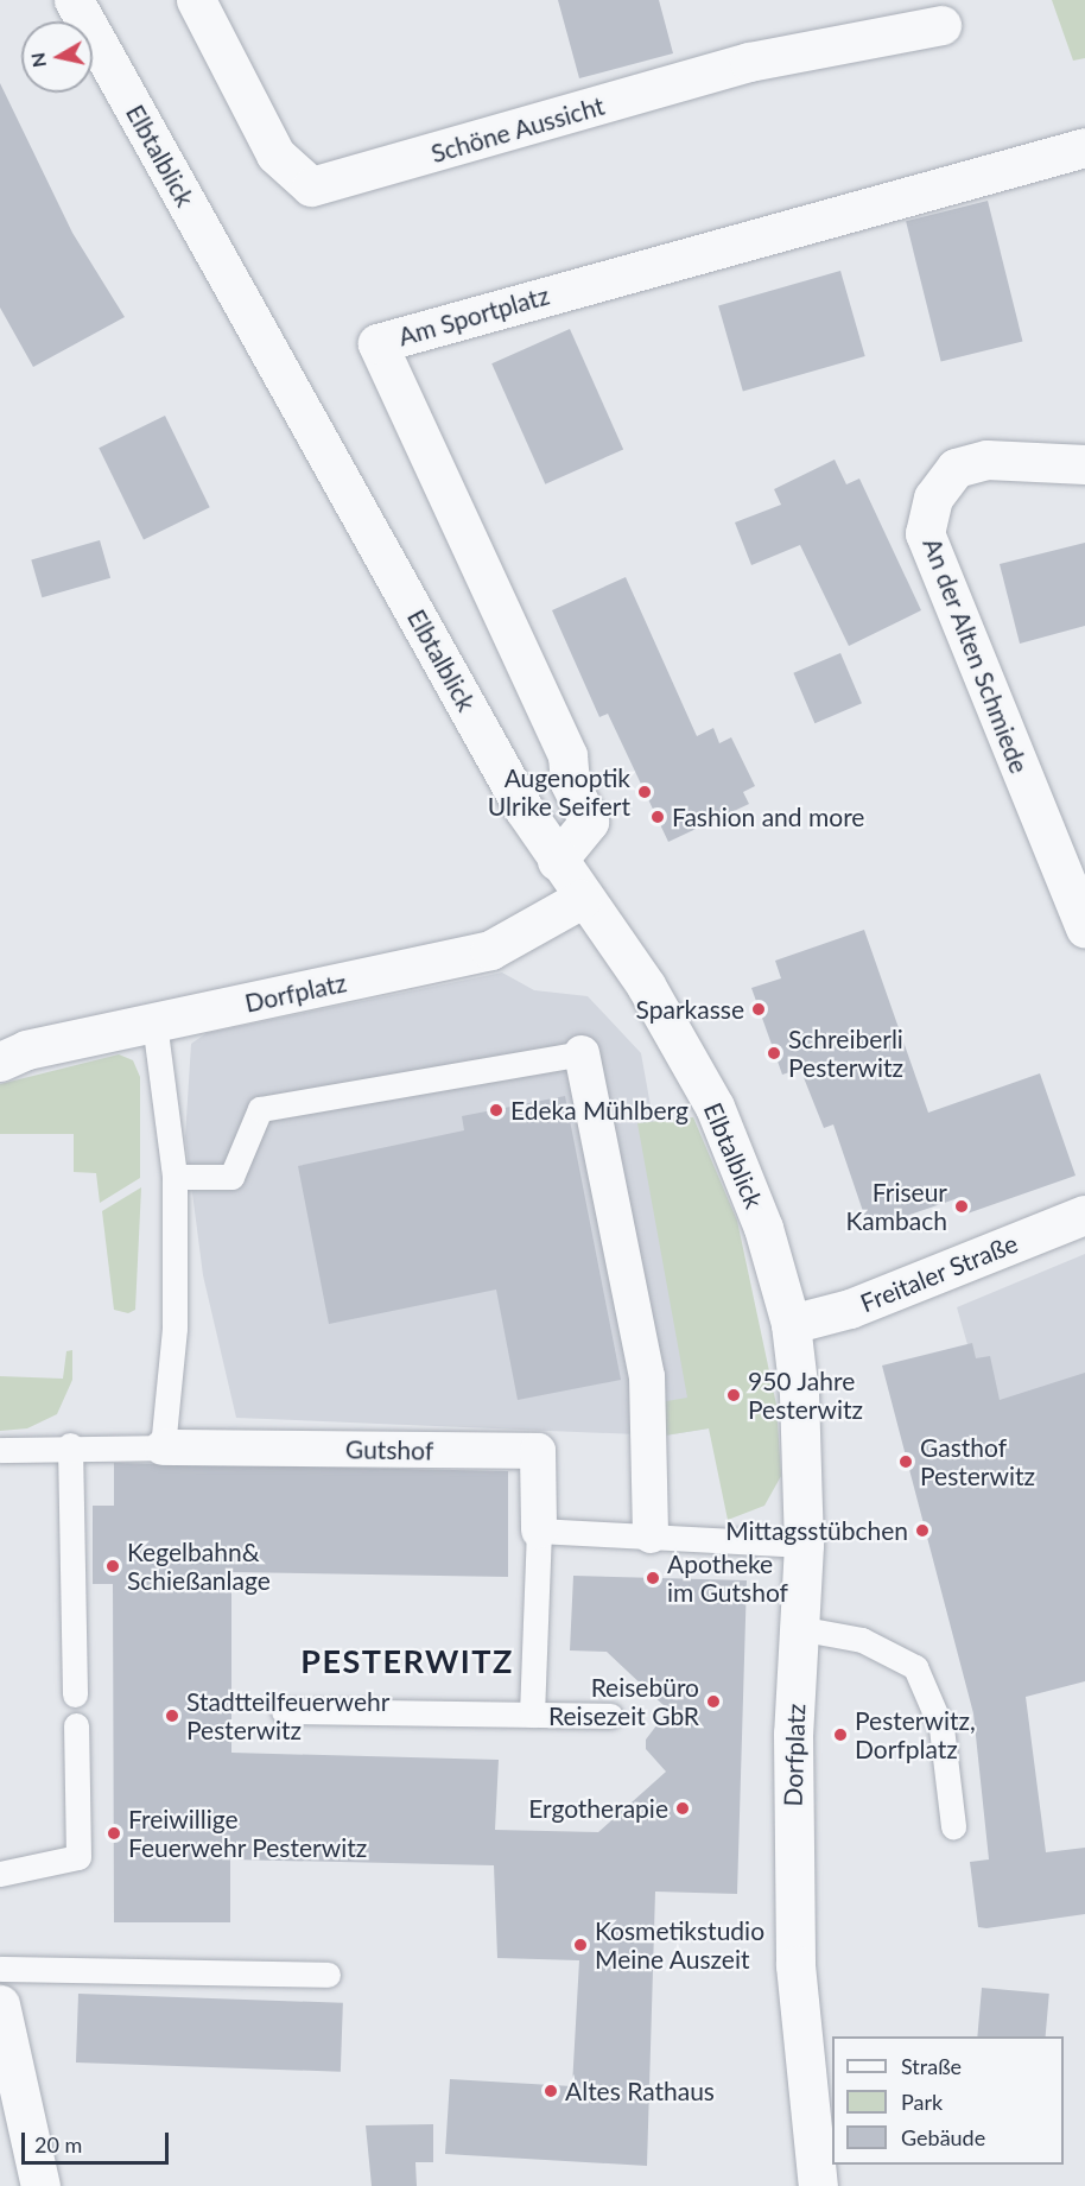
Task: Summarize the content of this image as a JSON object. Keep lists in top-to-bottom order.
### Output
{
  "streets": {
    "street": [
      "Schöne Aussicht",
      "Elbtalblick",
      "Am Sportplatz",
      "An der Alten Schmiede",
      "Dorfplatz",
      "Freitaler Straße",
      "Gutshof"
    ]
  },
  "crossings": [
    ["Elbtalblick", "Am Sportplatz"],
    ["Elbtalblick", "Dorfplatz"],
    ["Elbtalblick", "Freitaler Straße"],
    ["Dorfplatz", "Freitaler Straße"]
  ],
  "districts": ["PESTERWITZ"],
  "places": [
    "Augenoptik Ulrike Seifert",
    "Fashion and more",
    "Sparkasse",
    "Schreiberli Pesterwitz",
    "Edeka Mühlberg",
    "Friseur Kambach",
    "950 Jahre Pesterwitz",
    "Gasthof Pesterwitz",
    "Mittagsstübchen",
    "Kegelbahn& Schießanlage",
    "Apotheke im Gutshof",
    "Reisebüro Reisezeit GbR",
    "Stadtteilfeuerwehr Pesterwitz",
    "Pesterwitz, Dorfplatz",
    "Ergotherapie",
    "Freiwillige Feuerwehr Pesterwitz",
    "Kosmetikstudio Meine Auszeit",
    "Altes Rathaus"
  ],
  "legend": ["Straße", "Park", "Gebäude"],
  "scale_bar": "20 m",
  "north": "left"
}
